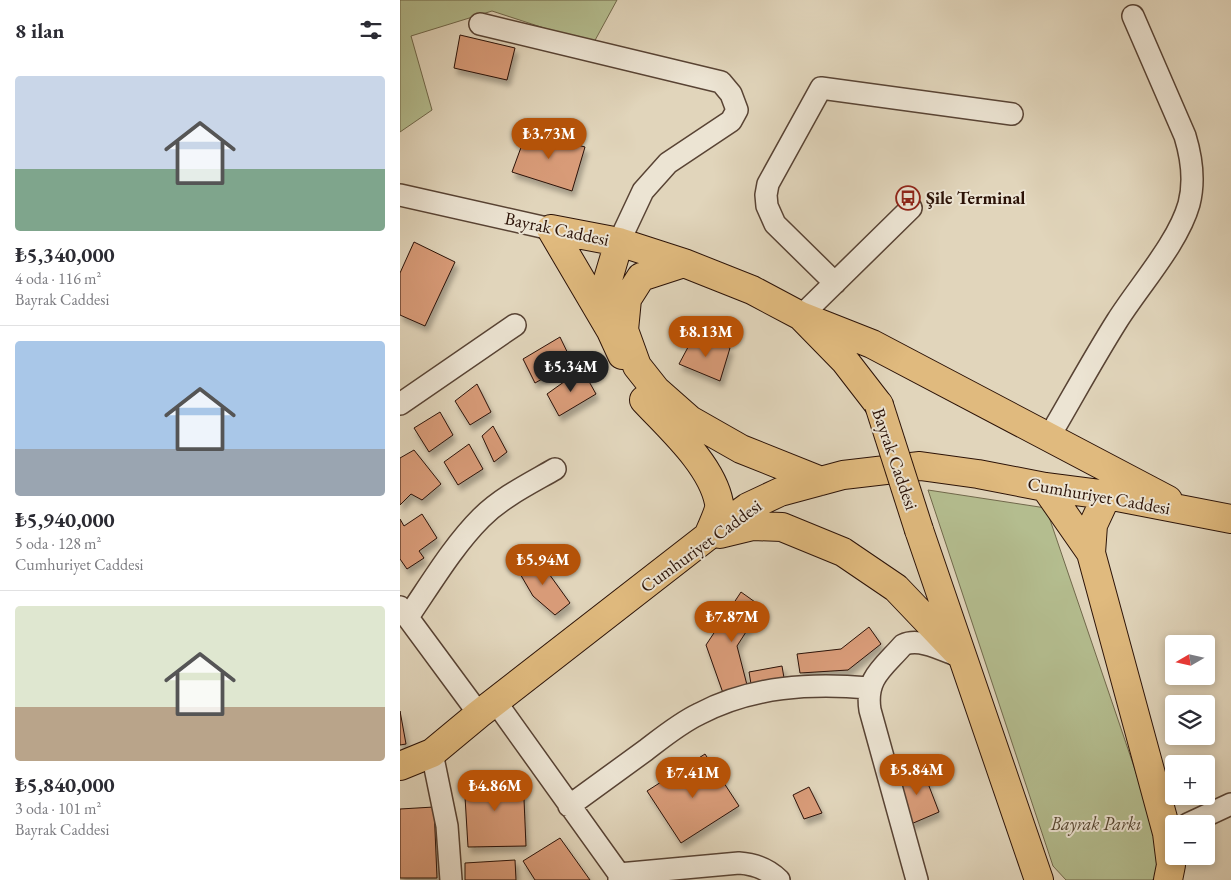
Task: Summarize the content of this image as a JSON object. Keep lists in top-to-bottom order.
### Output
{
  "streets": {
    "main road": ["Bayrak Caddesi", "Cumhuriyet Caddesi"]
  },
  "parks": ["Bayrak Parkı"],
  "places": {
    "bus stop": ["Şile Terminal"]
  },
  "north": "left",
  "page": {
    "heading": "8 ilan",
    "list": [
      {
        "name": "₺5,340,000",
        "note": "4 oda · 116 m² · Bayrak Caddesi"
      },
      {
        "name": "₺5,940,000",
        "note": "5 oda · 128 m² · Cumhuriyet Caddesi"
      },
      {
        "name": "₺5,840,000",
        "note": "3 oda · 101 m² · Bayrak Caddesi"
      }
    ],
    "price": [
      "₺3.73M",
      "₺8.13M",
      "₺5.34M",
      "₺5.94M",
      "₺7.87M",
      "₺5.84M",
      "₺7.41M",
      "₺4.86M"
    ],
    "map_buttons": ["+", "−"]
  }
}
